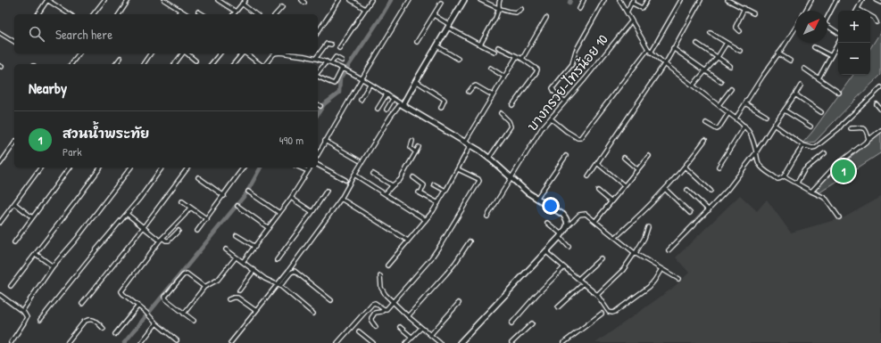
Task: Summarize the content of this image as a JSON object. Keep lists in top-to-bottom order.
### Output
{
  "streets": {
    "street": ["บางกรวย-ไทรน้อย 10"]
  },
  "north": "top right",
  "page": {
    "map_buttons": ["+", "−"],
    "search": "Search here",
    "heading": "Nearby",
    "list": [
      {
        "mark": "1",
        "name": "สวนน้ำพระทัย",
        "note": "Park",
        "value": "490 m"
      }
    ],
    "pins": "1"
  }
}
